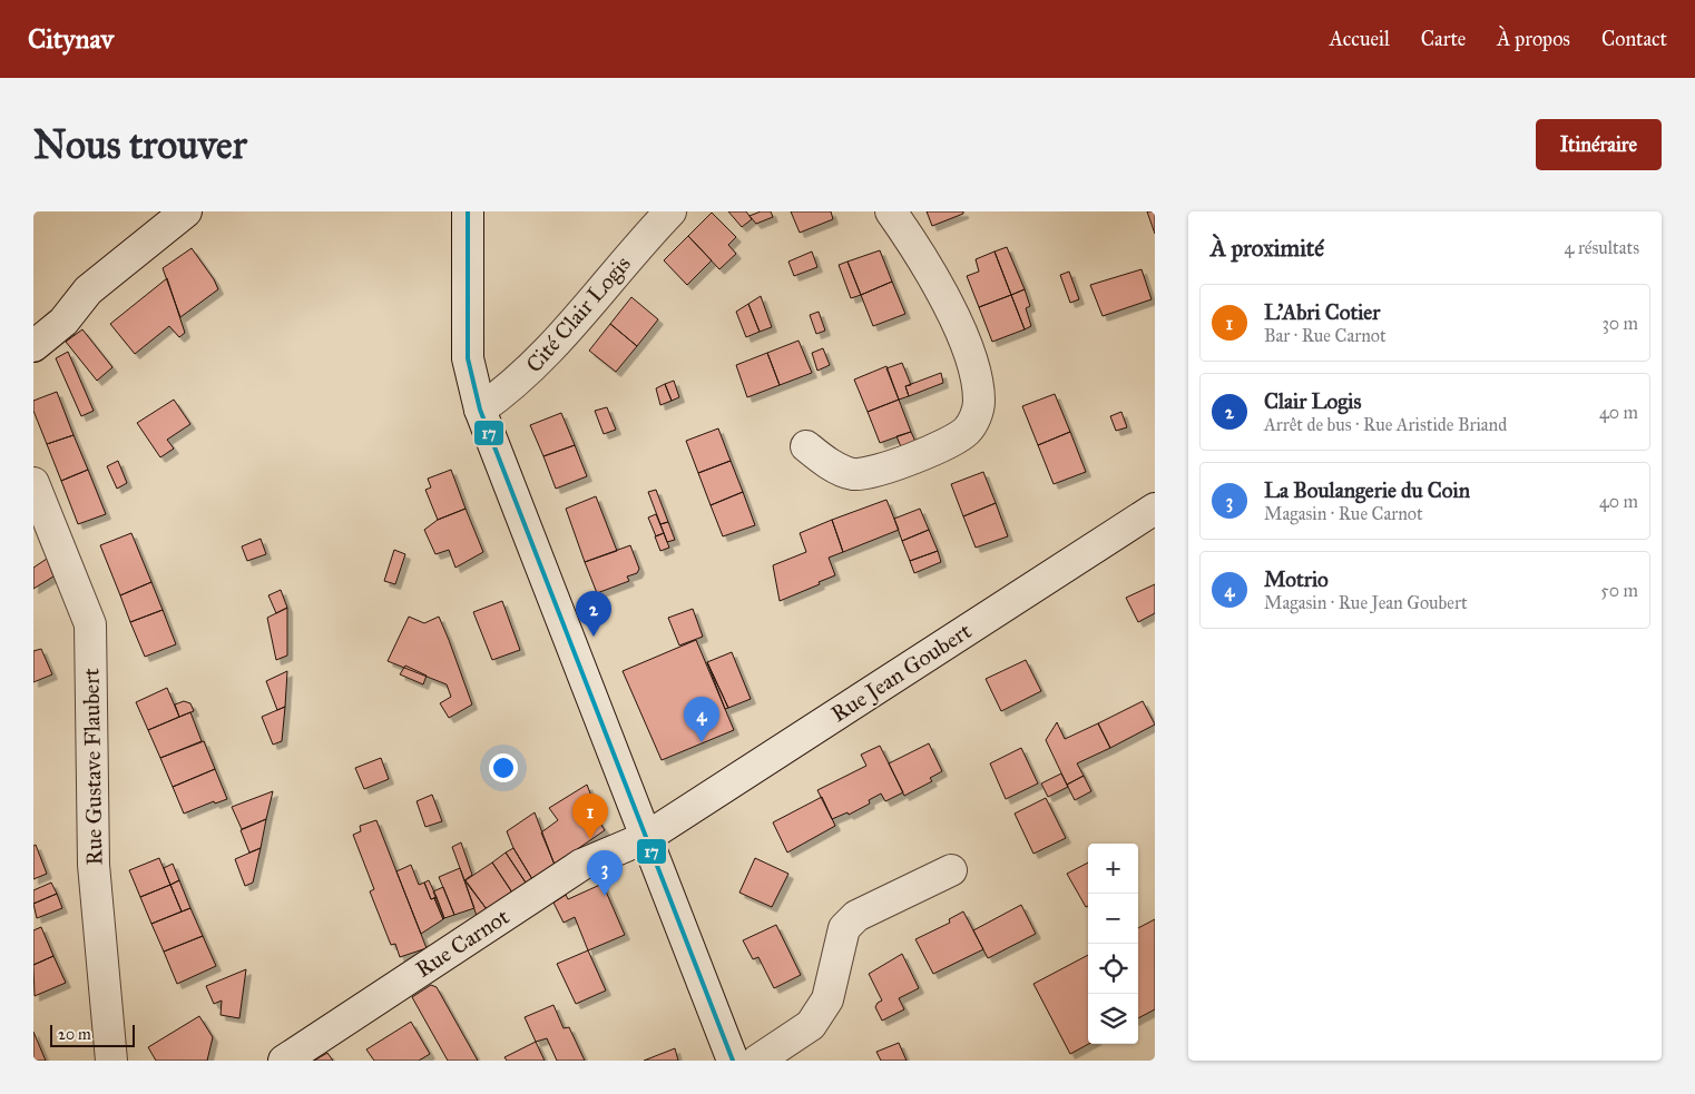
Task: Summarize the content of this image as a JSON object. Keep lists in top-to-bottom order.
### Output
{
  "streets": {
    "street": [
      "Cité Clair Logis",
      "Rue Jean Goubert",
      "Rue Gustave Flaubert",
      "Rue Carnot"
    ]
  },
  "crossings": [
    ["Rue Jean Goubert", "Rue Carnot"]
  ],
  "lines": ["transit line 17"],
  "scale_bar": "20 m",
  "page": {
    "header": "Citynav",
    "nav": [
      "Accueil",
      "Carte",
      "À propos",
      "Contact"
    ],
    "buttons": "Itinéraire",
    "title": "Nous trouver",
    "heading": ["À proximité", "4 résultats"],
    "list": [
      {
        "mark": "1",
        "name": "L'Abri Cotier",
        "note": "Bar · Rue Carnot",
        "value": "30 m"
      },
      {
        "mark": "2",
        "name": "Clair Logis",
        "note": "Arrêt de bus · Rue Aristide Briand",
        "value": "40 m"
      },
      {
        "mark": "3",
        "name": "La Boulangerie du Coin",
        "note": "Magasin · Rue Carnot",
        "value": "40 m"
      },
      {
        "mark": "4",
        "name": "Motrio",
        "note": "Magasin · Rue Jean Goubert",
        "value": "50 m"
      }
    ],
    "pins": [
      "2",
      "4",
      "1",
      "3"
    ],
    "map_buttons": ["+", "−"],
    "scale": "20 m"
  }
}
